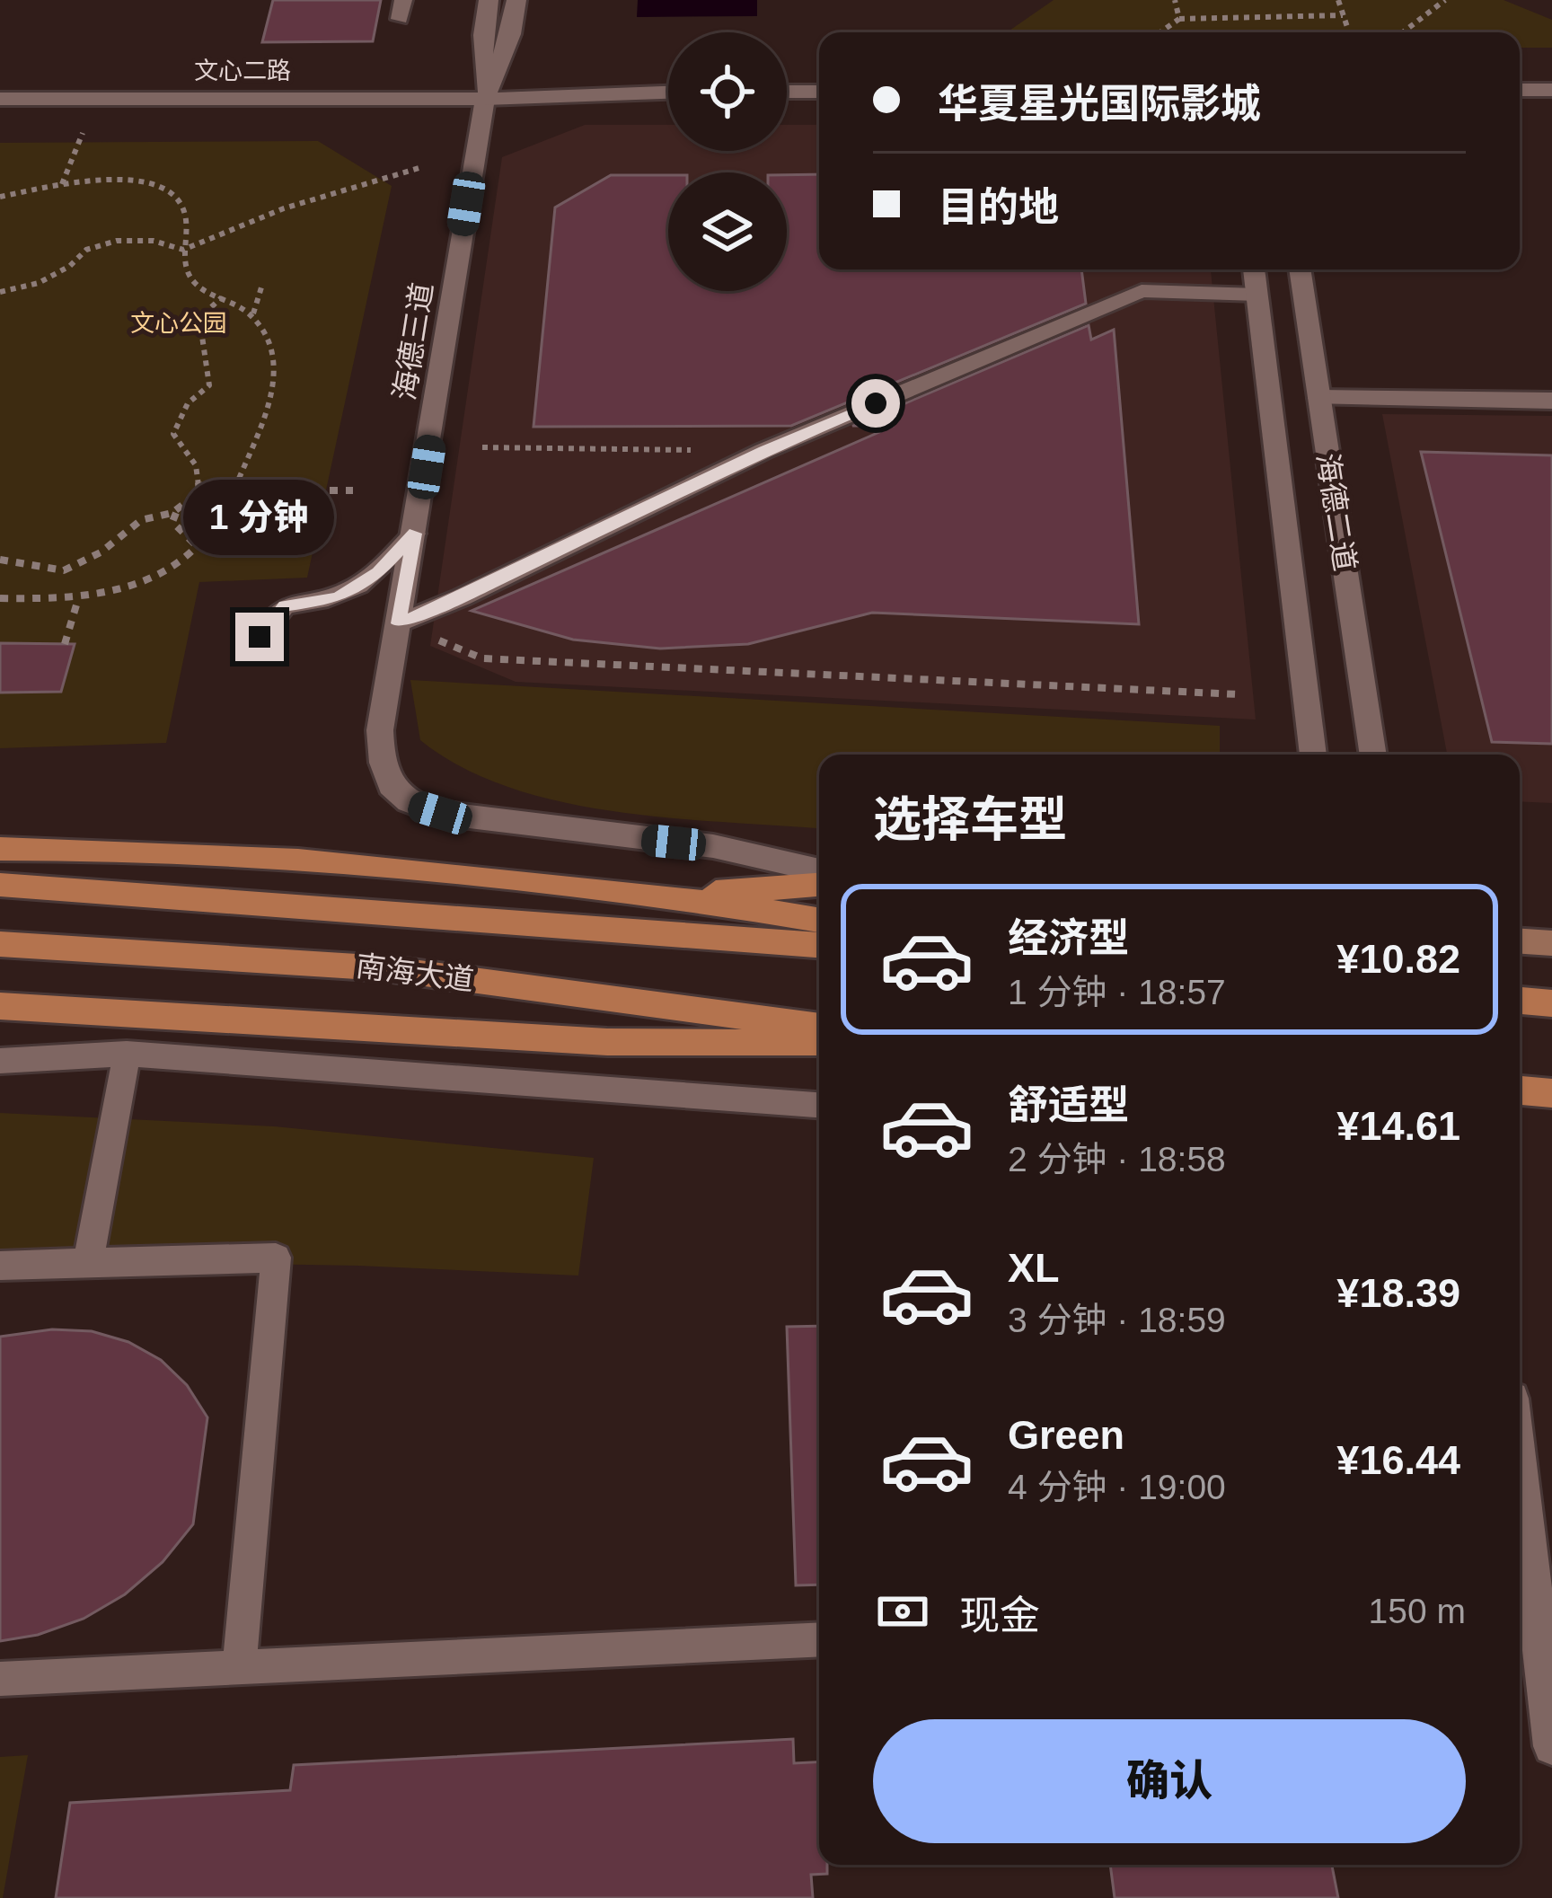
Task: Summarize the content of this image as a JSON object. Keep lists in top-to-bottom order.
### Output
{
  "streets": {
    "main road": ["南海大道"],
    "street": ["文心二路", "海德三道", "海德二道"]
  },
  "crossings": [
    ["文心二路", "海德三道"]
  ],
  "parks": ["文心公园"],
  "page": {
    "banner": ["华夏星光国际影城", "目的地"],
    "bubble": "1 分钟",
    "heading": "选择车型",
    "list": [
      {
        "name": "经济型",
        "note": "1 分钟 · 18:57",
        "value": "¥10.82"
      },
      {
        "name": "舒适型",
        "note": "2 分钟 · 18:58",
        "value": "¥14.61"
      },
      {
        "name": "XL",
        "note": "3 分钟 · 18:59",
        "value": "¥18.39"
      },
      {
        "name": "Green",
        "note": "4 分钟 · 19:00",
        "value": "¥16.44"
      }
    ],
    "pay": ["现金", "150 m"],
    "buttons": "确认"
  }
}
